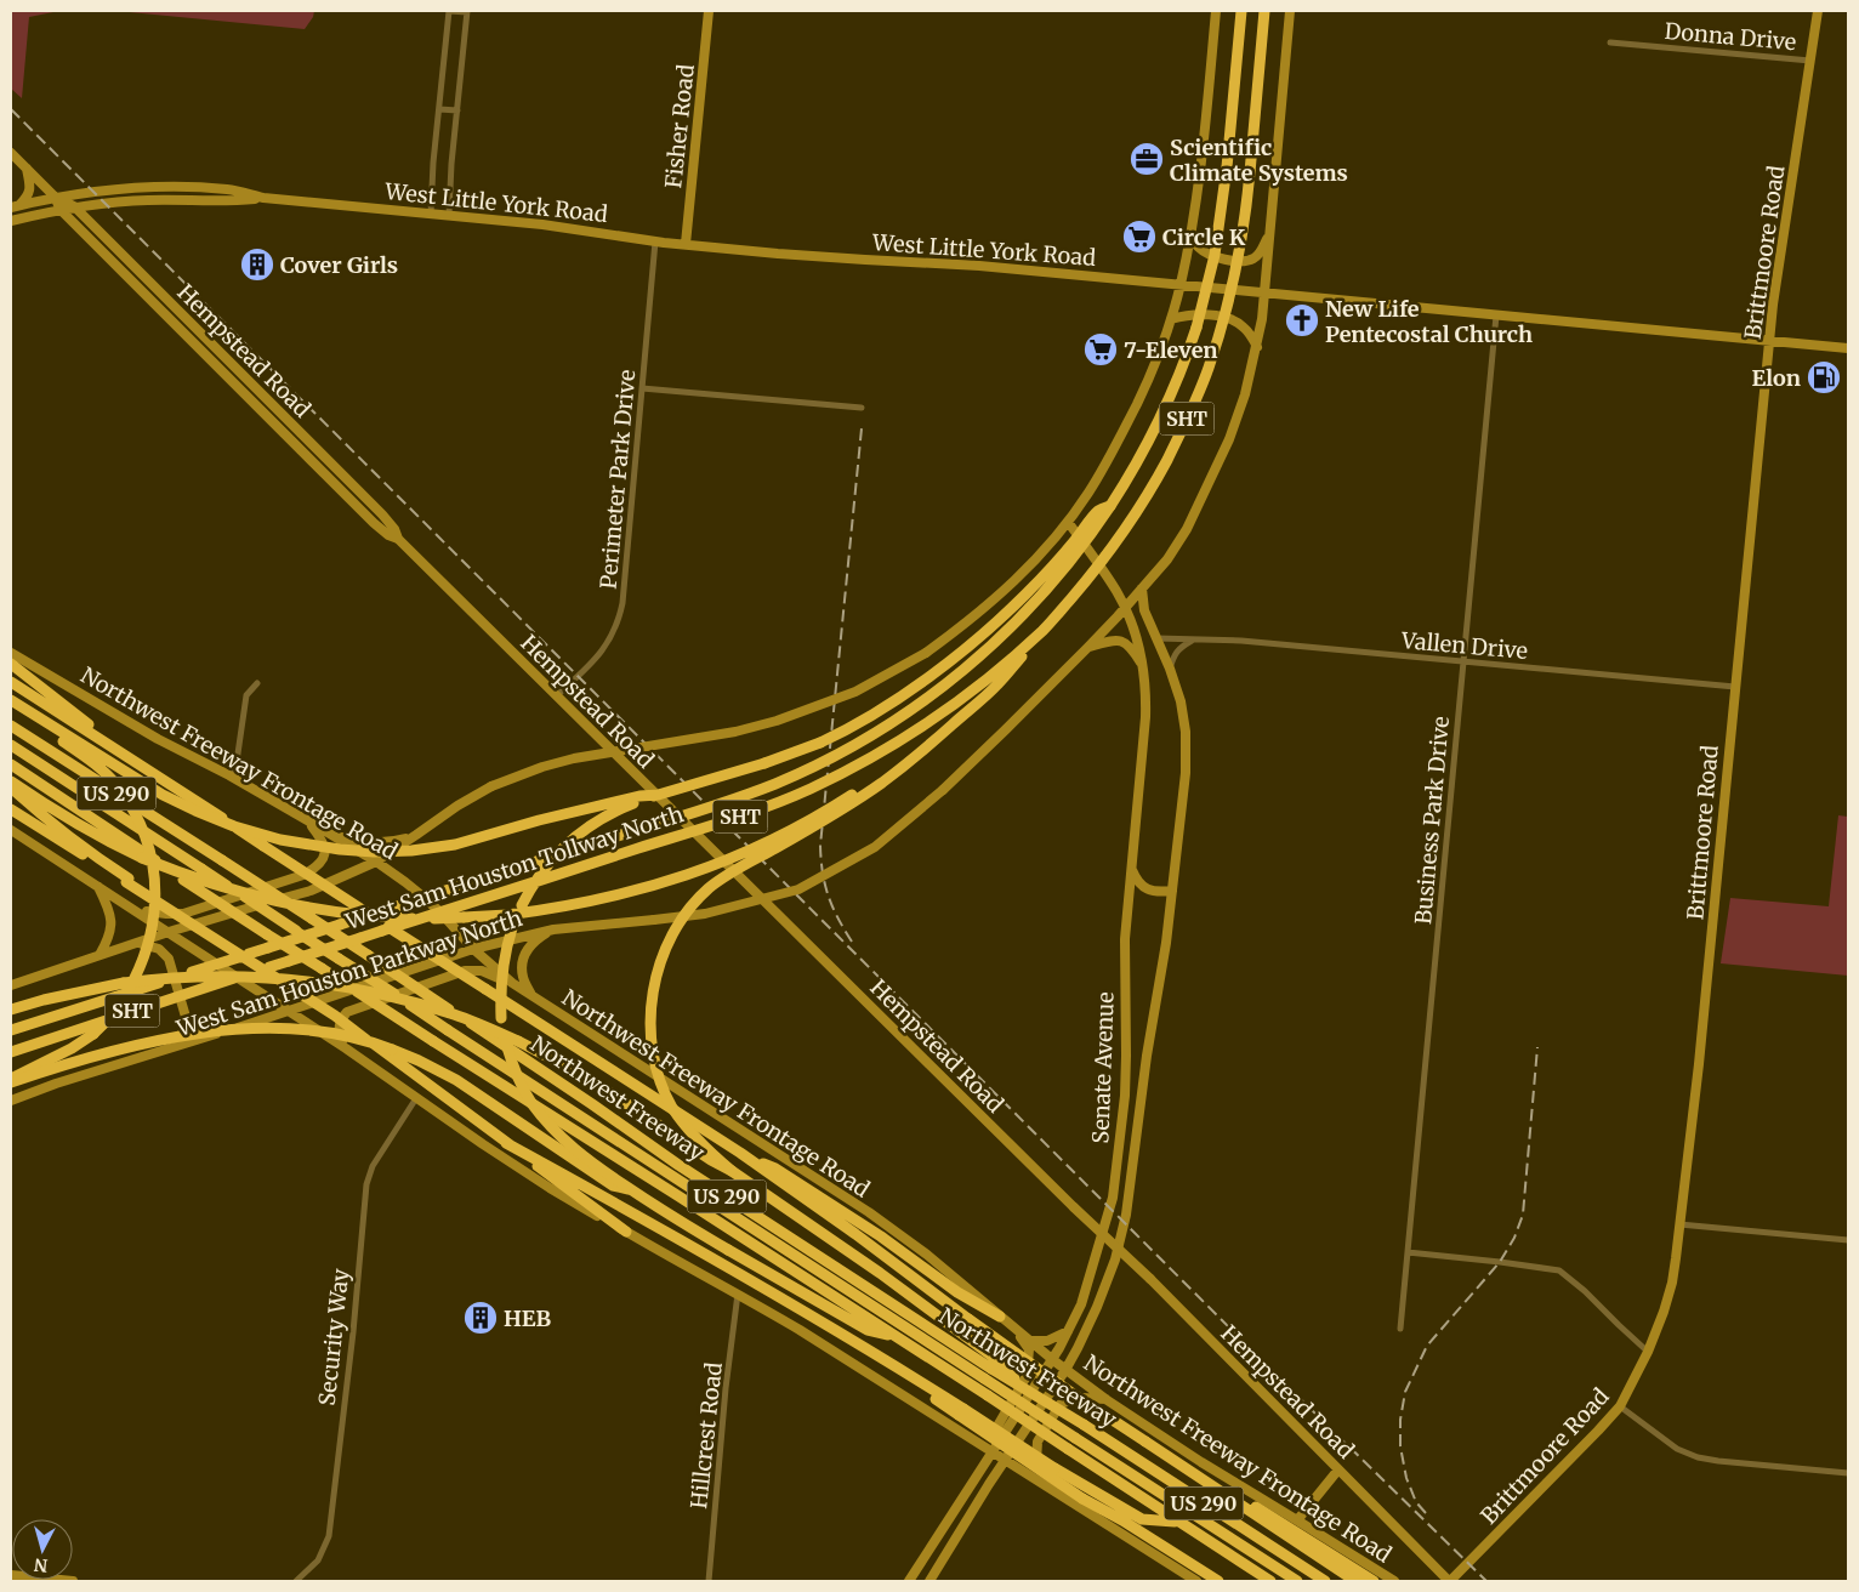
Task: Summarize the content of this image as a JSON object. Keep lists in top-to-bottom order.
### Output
{
  "streets": {
    "highway": [
      "SHT",
      "US 290",
      "West Sam Houston Tollway North",
      "Northwest Freeway"
    ],
    "main road": [
      "Fisher Road",
      "West Little York Road",
      "Brittmoore Road",
      "Hempstead Road",
      "Northwest Freeway Frontage Road",
      "West Sam Houston Parkway North",
      "Senate Avenue"
    ],
    "street": [
      "Donna Drive",
      "Perimeter Park Drive",
      "Vallen Drive",
      "Business Park Drive",
      "Security Way",
      "Hillcrest Road"
    ]
  },
  "crossings": [
    ["Donna Drive", "Brittmoore Road"],
    ["Fisher Road", "West Little York Road"],
    ["West Little York Road", "Brittmoore Road"],
    ["West Little York Road", "Hempstead Road"],
    ["West Little York Road", "Perimeter Park Drive"],
    ["West Little York Road", "Business Park Drive"],
    ["West Little York Road", "West Sam Houston Parkway North"],
    ["Brittmoore Road", "Hempstead Road"],
    ["Brittmoore Road", "Vallen Drive"],
    ["Hempstead Road", "Perimeter Park Drive"],
    ["Vallen Drive", "Business Park Drive"],
    ["Vallen Drive", "Senate Avenue"],
    ["Northwest Freeway Frontage Road", "West Sam Houston Parkway North"],
    ["Northwest Freeway Frontage Road", "Senate Avenue"],
    ["West Sam Houston Parkway North", "Senate Avenue"]
  ],
  "places": {
    "office": ["Scientific Climate Systems"],
    "supermarket": ["Circle K", "7-Eleven"],
    "building": ["Cover Girls", "HEB"],
    "church": ["New Life Pentecostal Church"],
    "fuel station": ["Elon"]
  },
  "north": "bottom"
}
